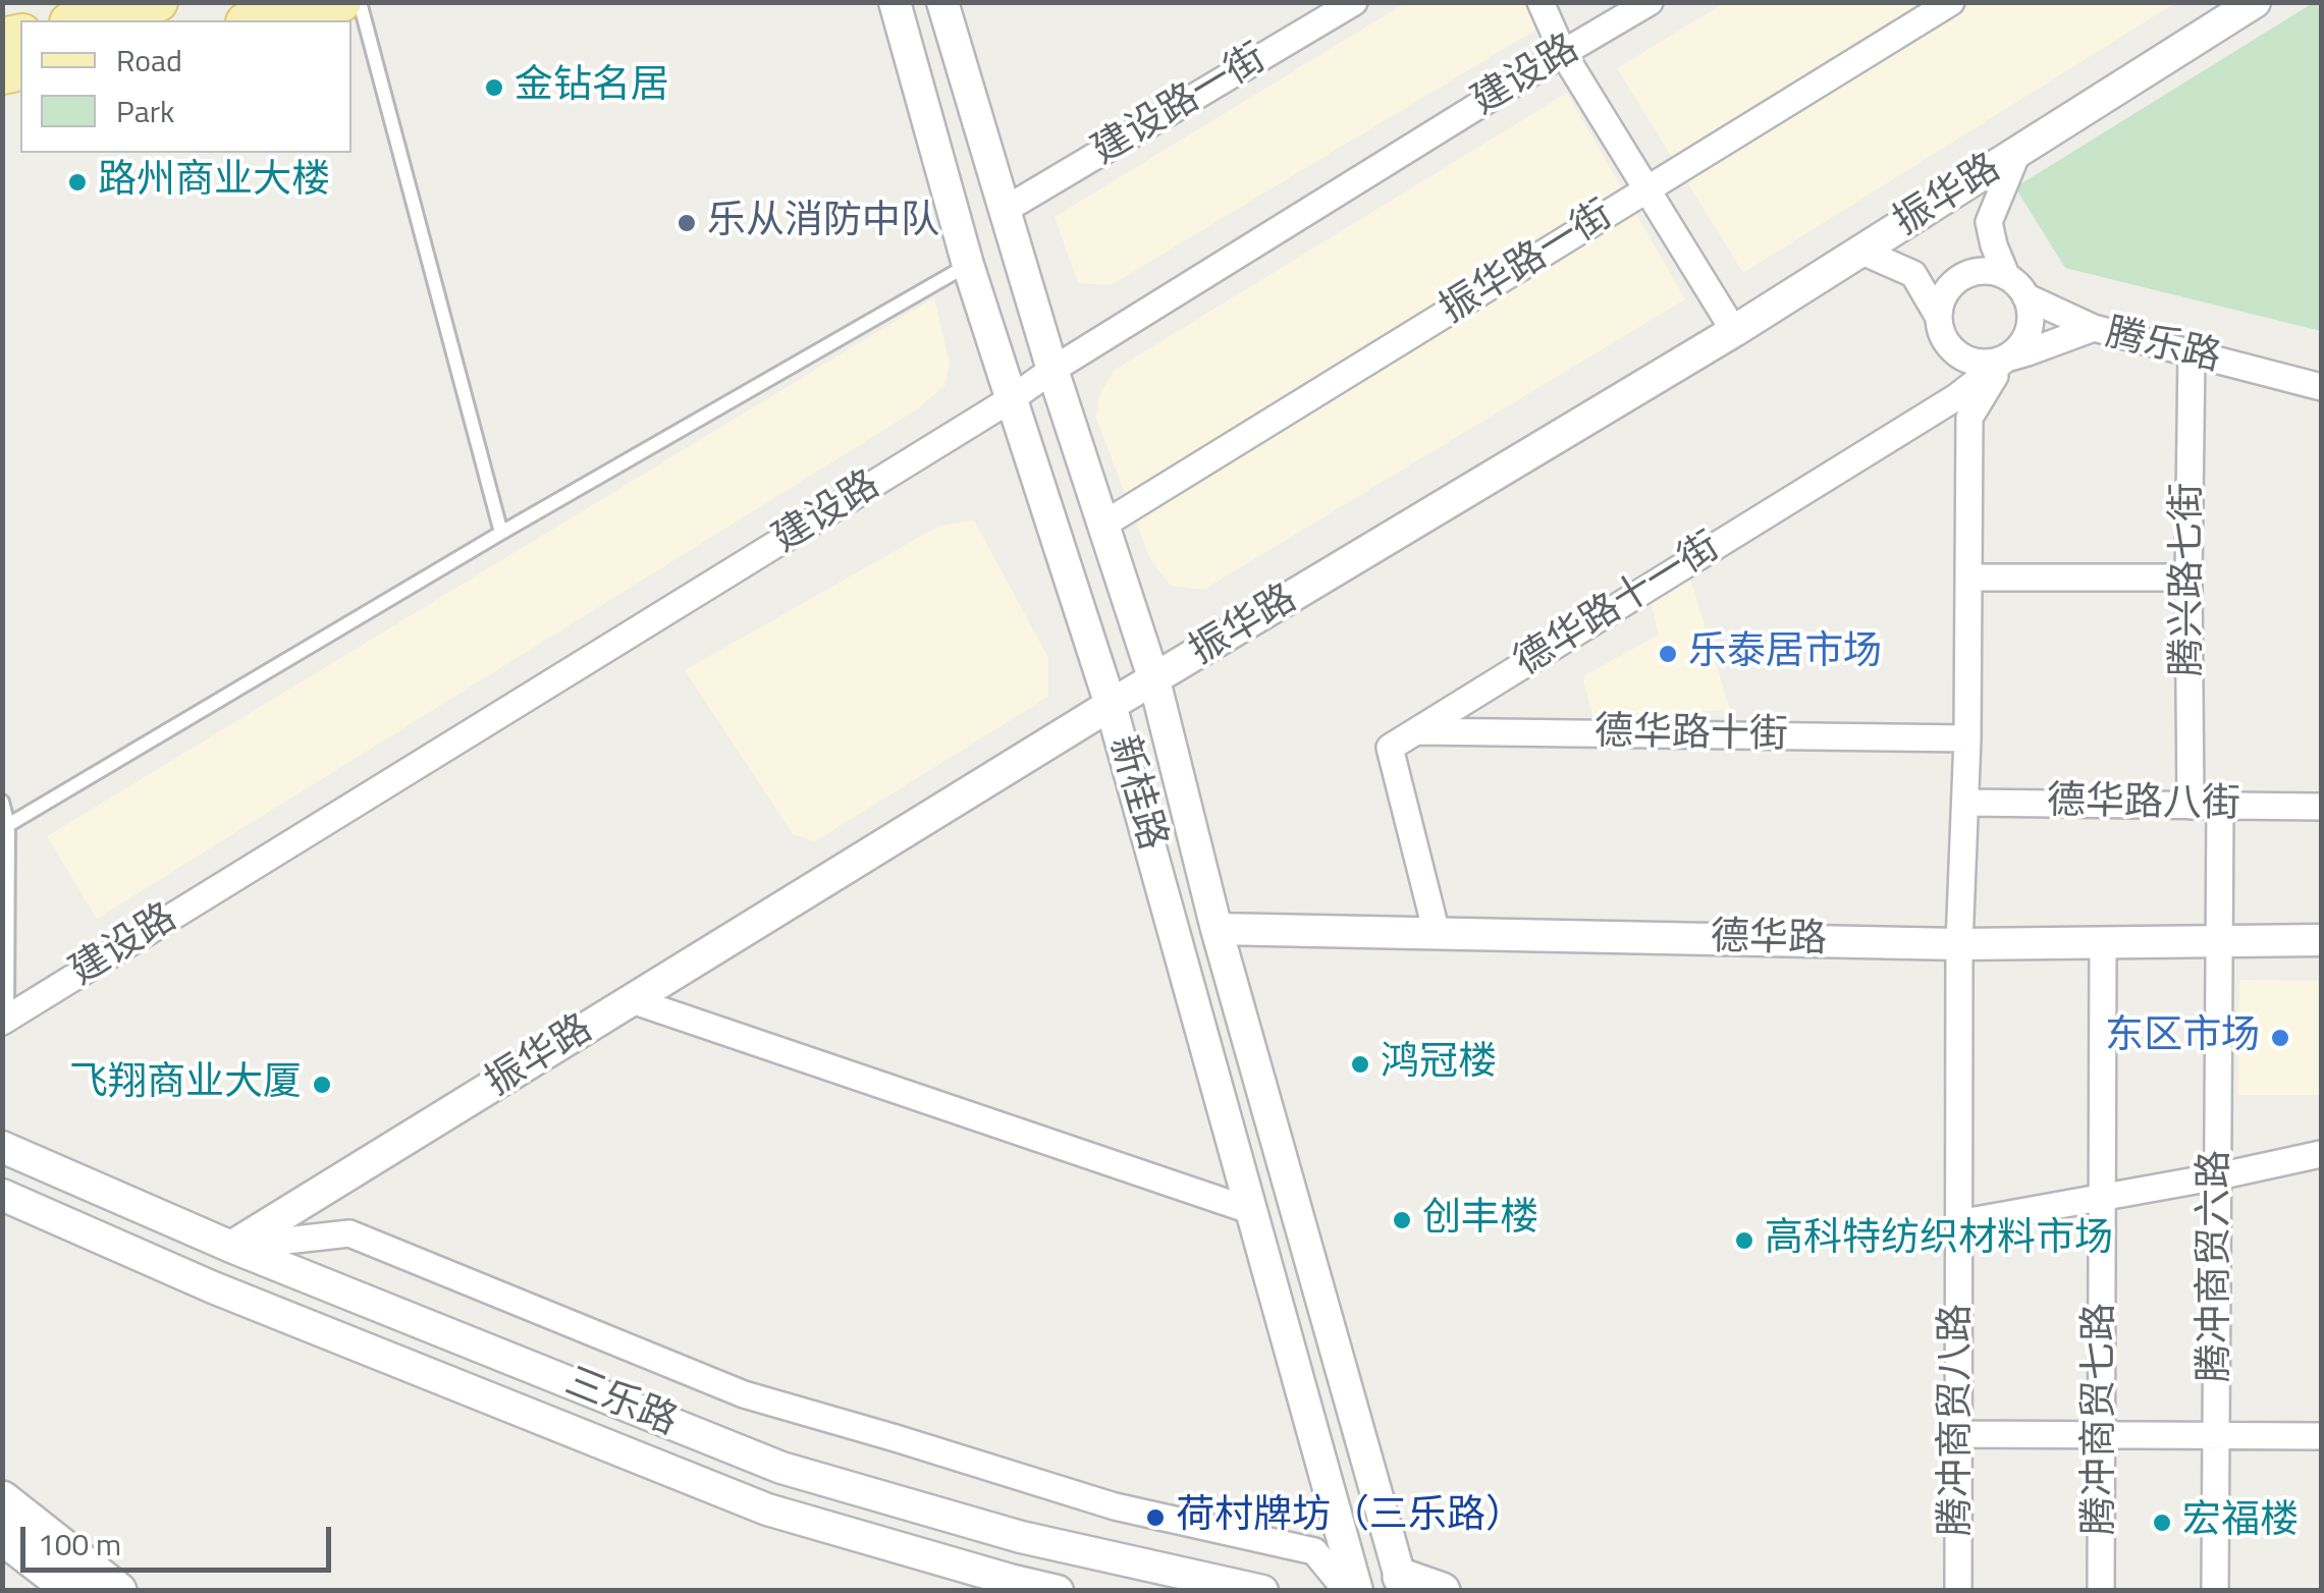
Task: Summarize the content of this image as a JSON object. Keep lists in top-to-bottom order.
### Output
{
  "streets": {
    "street": [
      "建设路",
      "建设路一街",
      "振华路",
      "振华路一街",
      "腾乐路",
      "腾兴路七街",
      "德华路十一街",
      "德华路十街",
      "新桂路",
      "德华路八街",
      "德华路",
      "腾冲商贸六路",
      "三乐路",
      "腾冲商贸七路",
      "腾冲商贸八路"
    ]
  },
  "crossings": [
    ["建设路", "新桂路"],
    ["建设路一街", "新桂路"],
    ["振华路", "新桂路"],
    ["振华路", "三乐路"],
    ["振华路一街", "新桂路"],
    ["腾乐路", "腾兴路七街"],
    ["腾乐路", "德华路十一街"],
    ["腾乐路", "腾冲商贸八路"],
    ["腾兴路七街", "德华路八街"],
    ["德华路十一街", "德华路十街"],
    ["德华路十一街", "德华路"],
    ["德华路十一街", "腾冲商贸八路"],
    ["德华路十街", "腾冲商贸八路"],
    ["新桂路", "德华路"],
    ["德华路八街", "腾冲商贸六路"],
    ["德华路八街", "腾冲商贸八路"],
    ["德华路", "腾冲商贸六路"],
    ["德华路", "腾冲商贸七路"],
    ["德华路", "腾冲商贸八路"]
  ],
  "places": [
    "金钻名居",
    "路州商业大楼",
    "乐从消防中队",
    "乐泰居市场",
    "东区市场",
    "鸿冠楼",
    "飞翔商业大厦",
    "创丰楼",
    "高科特纺织材料市场",
    "荷村牌坊（三乐路）",
    "宏福楼"
  ],
  "legend": ["Road", "Park"],
  "scale_bar": "100 m"
}
